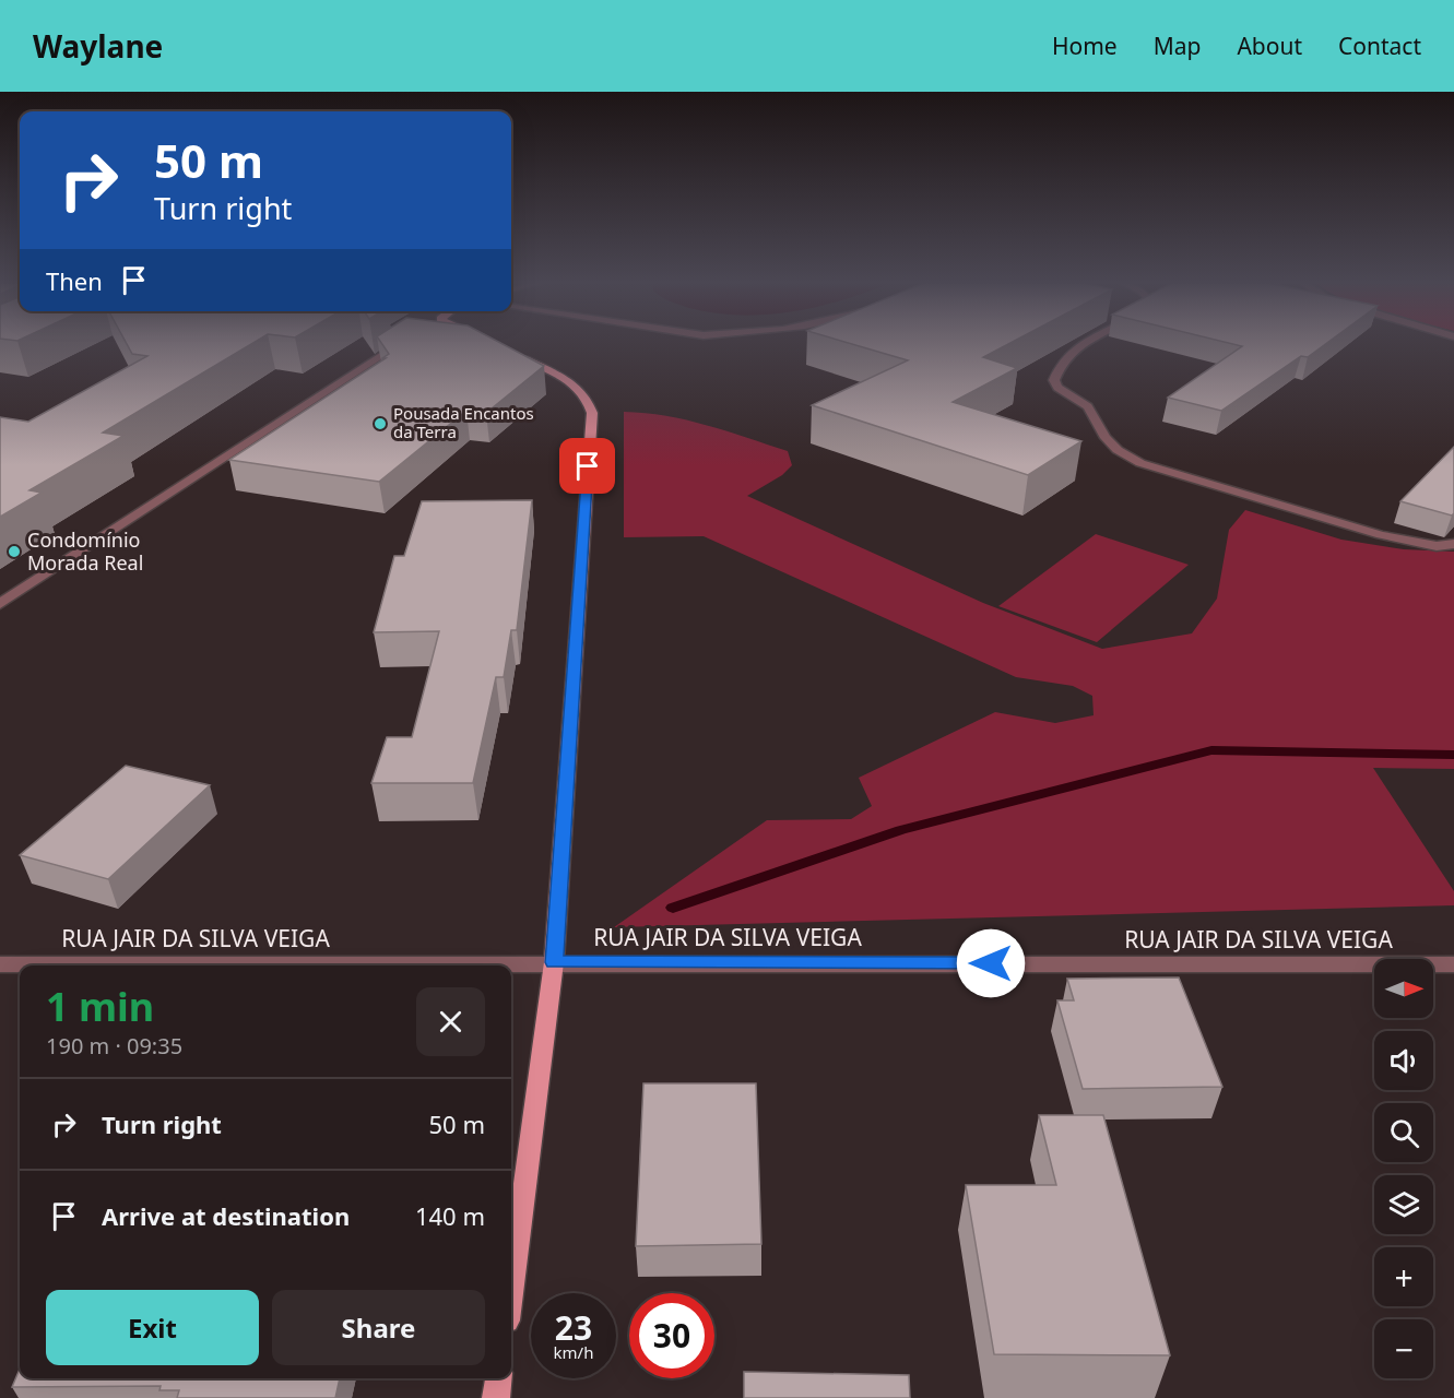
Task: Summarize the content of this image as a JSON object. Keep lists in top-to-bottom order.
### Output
{
  "streets": {
    "street": ["RUA JAIR DA SILVA VEIGA"]
  },
  "places": ["Pousada Encantos da Terra", "Condomínio Morada Real"],
  "north": "right",
  "page": {
    "header": "Waylane",
    "nav": [
      "Home",
      "Map",
      "About",
      "Contact"
    ],
    "turn": ["50 m", "Turn right"],
    "then": "Then",
    "map_buttons": ["+", "−"],
    "heading": ["1 min", "190 m · 09:35"],
    "list": [
      {
        "name": "Turn right",
        "value": "50 m"
      },
      {
        "name": "Arrive at destination",
        "value": "140 m"
      }
    ],
    "buttons": ["Exit", "Share"],
    "speed": "23 km/h",
    "limit": "30"
  }
}
